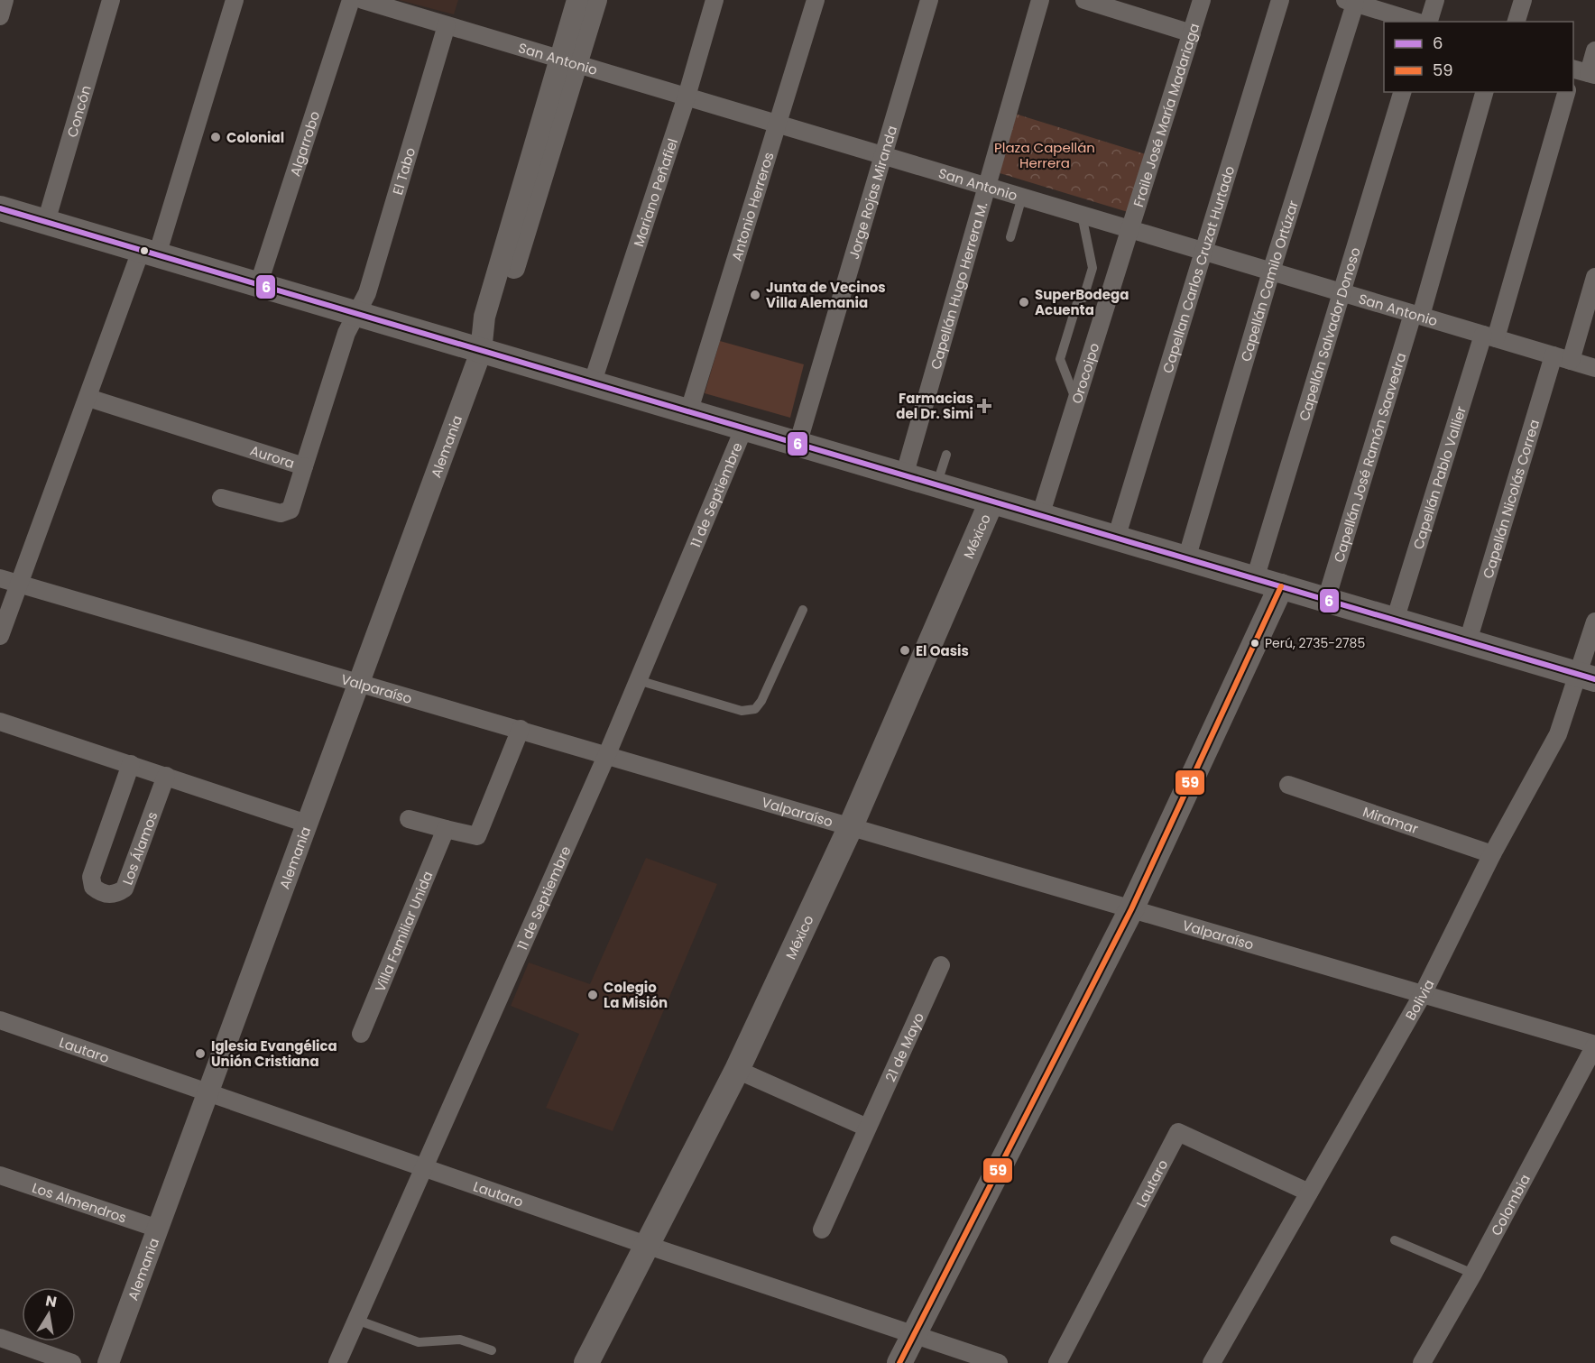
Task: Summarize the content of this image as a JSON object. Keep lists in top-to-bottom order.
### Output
{
  "streets": {
    "main road": ["México"],
    "street": [
      "San Antonio",
      "Concón",
      "Fraile José María Madariaga",
      "Algarrobo",
      "El Tabo",
      "Jorge Rojas Miranda",
      "Mariano Peñafiel",
      "Antonio Herreros",
      "Capellan Carlos Cruzat Hurtado",
      "Capellán Camilo Ortúzar",
      "Capellán Hugo Herrera M.",
      "Capellán Salvador Donoso",
      "Orocoipo",
      "Alemania",
      "Aurora",
      "Capellán José Ramón Saavedra",
      "Capellán Pablo Vallier",
      "11 de Septiembre",
      "Capellán Nicolás Correa",
      "Valparaíso",
      "Miramar",
      "Los Álamos",
      "Villa Familiar Unida",
      "Bolivia",
      "21 de Mayo",
      "Lautaro",
      "Los Almendros",
      "Colombia"
    ]
  },
  "crossings": [
    ["San Antonio", "Fraile José María Madariaga"],
    ["San Antonio", "El Tabo"],
    ["San Antonio", "Jorge Rojas Miranda"],
    ["San Antonio", "Mariano Peñafiel"],
    ["San Antonio", "Antonio Herreros"],
    ["San Antonio", "Capellan Carlos Cruzat Hurtado"],
    ["San Antonio", "Capellán Camilo Ortúzar"],
    ["San Antonio", "Capellán Hugo Herrera M."],
    ["San Antonio", "Capellán Salvador Donoso"],
    ["San Antonio", "Orocoipo"],
    ["San Antonio", "Alemania"],
    ["San Antonio", "Capellán José Ramón Saavedra"],
    ["San Antonio", "Capellán Pablo Vallier"],
    ["San Antonio", "Capellán Nicolás Correa"],
    ["Fraile José María Madariaga", "Orocoipo"],
    ["El Tabo", "Aurora"],
    ["Alemania", "Valparaíso"],
    ["Alemania", "Lautaro"],
    ["Alemania", "Los Almendros"],
    ["11 de Septiembre", "Valparaíso"],
    ["11 de Septiembre", "Lautaro"],
    ["México", "Valparaíso"],
    ["México", "Lautaro"],
    ["Valparaíso", "Bolivia"],
    ["Valparaíso", "Colombia"],
    ["Miramar", "Bolivia"],
    ["Bolivia", "Lautaro"]
  ],
  "parks": ["Plaza Capellán Herrera"],
  "places": {
    "other": [
      "Colonial",
      "Junta de Vecinos Villa Alemania",
      "SuperBodega Acuenta",
      "Perú, 2735-2785",
      "El Oasis",
      "Colegio La Misión",
      "Iglesia Evangélica Unión Cristiana"
    ],
    "health": ["Farmacias del Dr. Simi"]
  },
  "lines": ["transit line 6", "transit line 59"],
  "legend": ["6", "59"],
  "north": "top"
}
